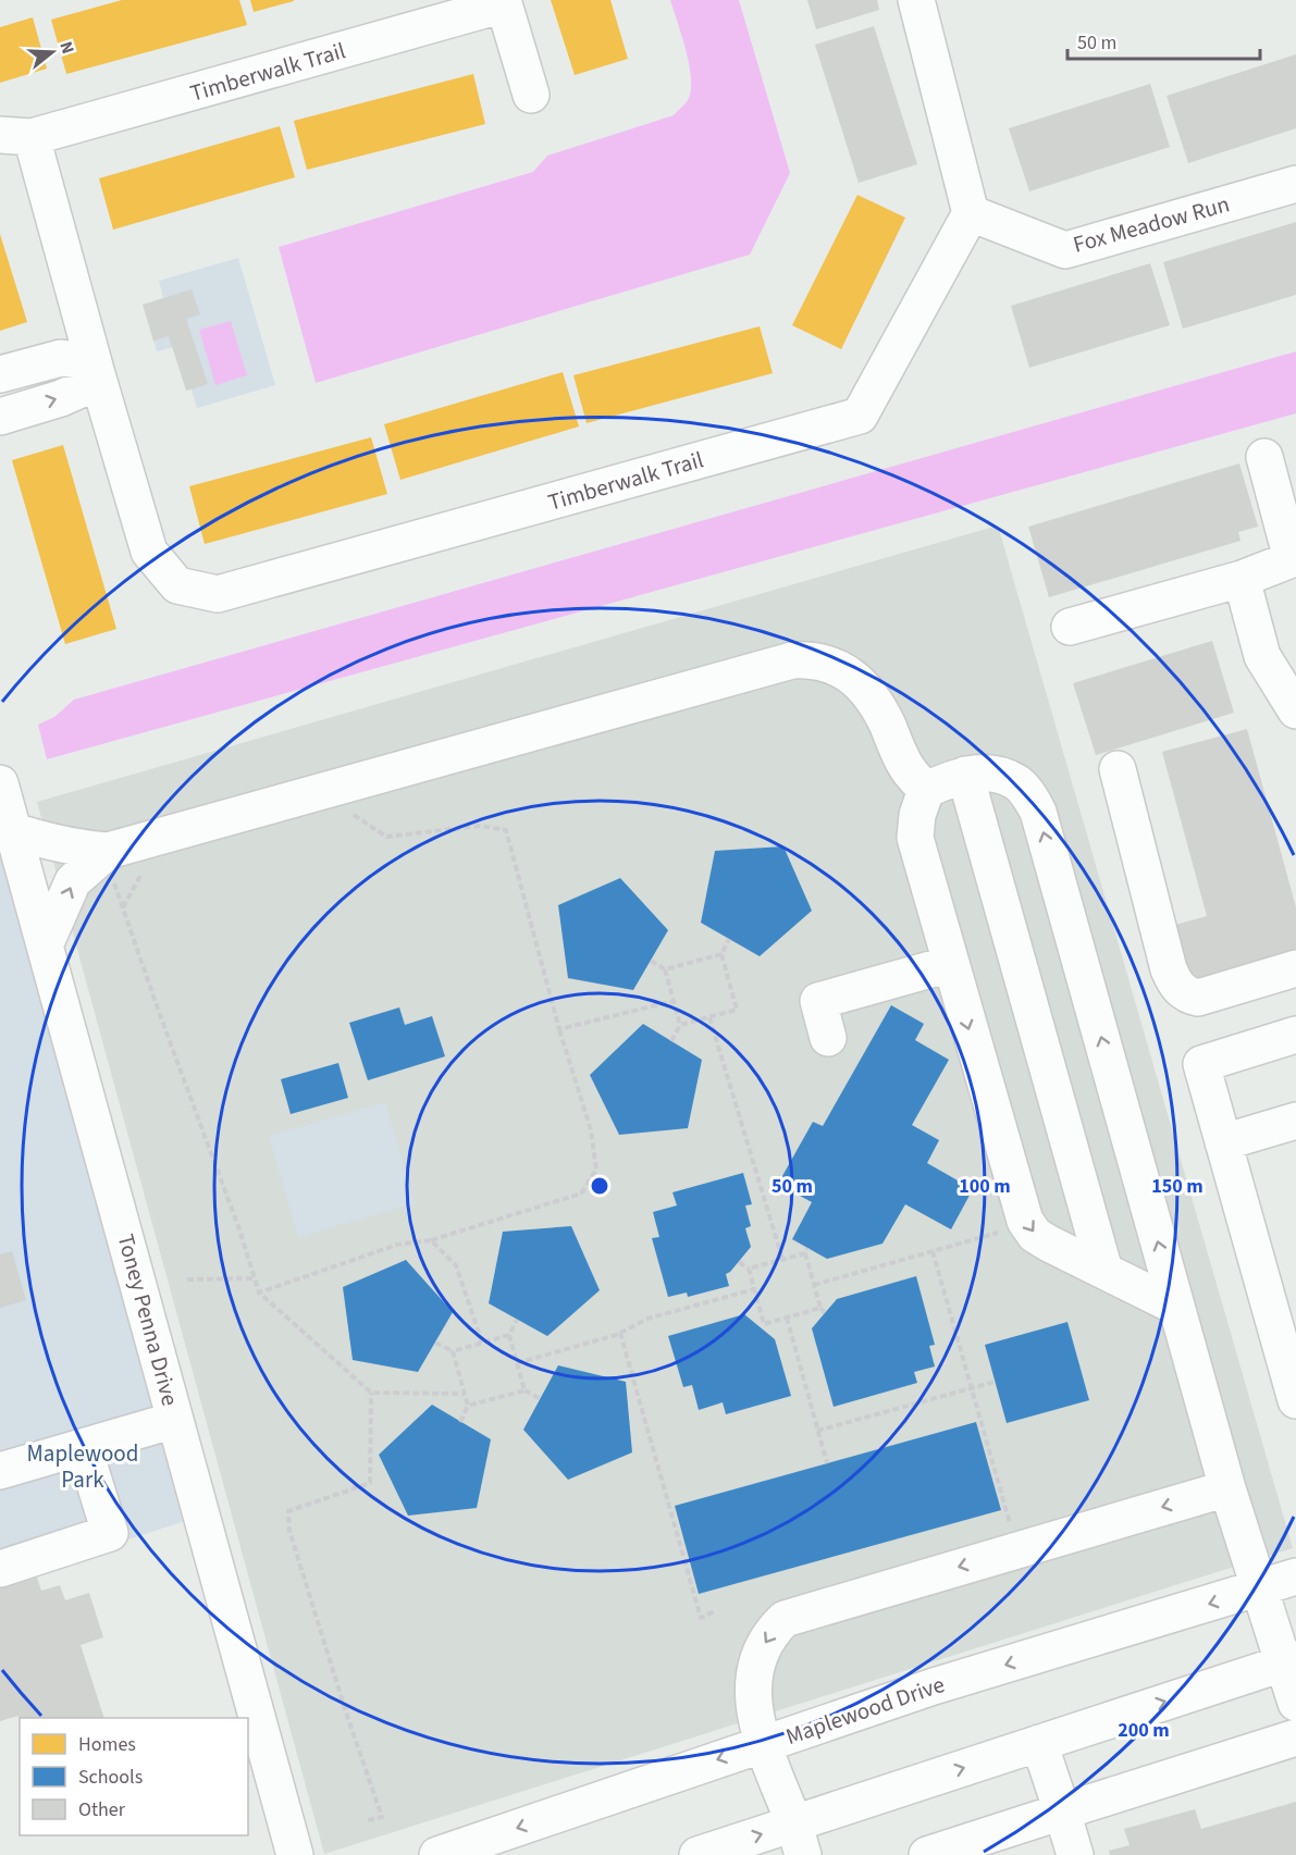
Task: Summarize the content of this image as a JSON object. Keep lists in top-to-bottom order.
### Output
{
  "streets": {
    "street": [
      "Timberwalk Trail",
      "Fox Meadow Run",
      "Toney Penna Drive",
      "Maplewood Drive"
    ]
  },
  "crossings": [
    ["Timberwalk Trail", "Fox Meadow Run"]
  ],
  "parks": ["Maplewood Park"],
  "legend": ["Homes", "Schools", "Other"],
  "scale_bar": "50 m",
  "north": "right",
  "rings": [
    "50 m",
    "100 m",
    "150 m",
    "200 m"
  ]
}
